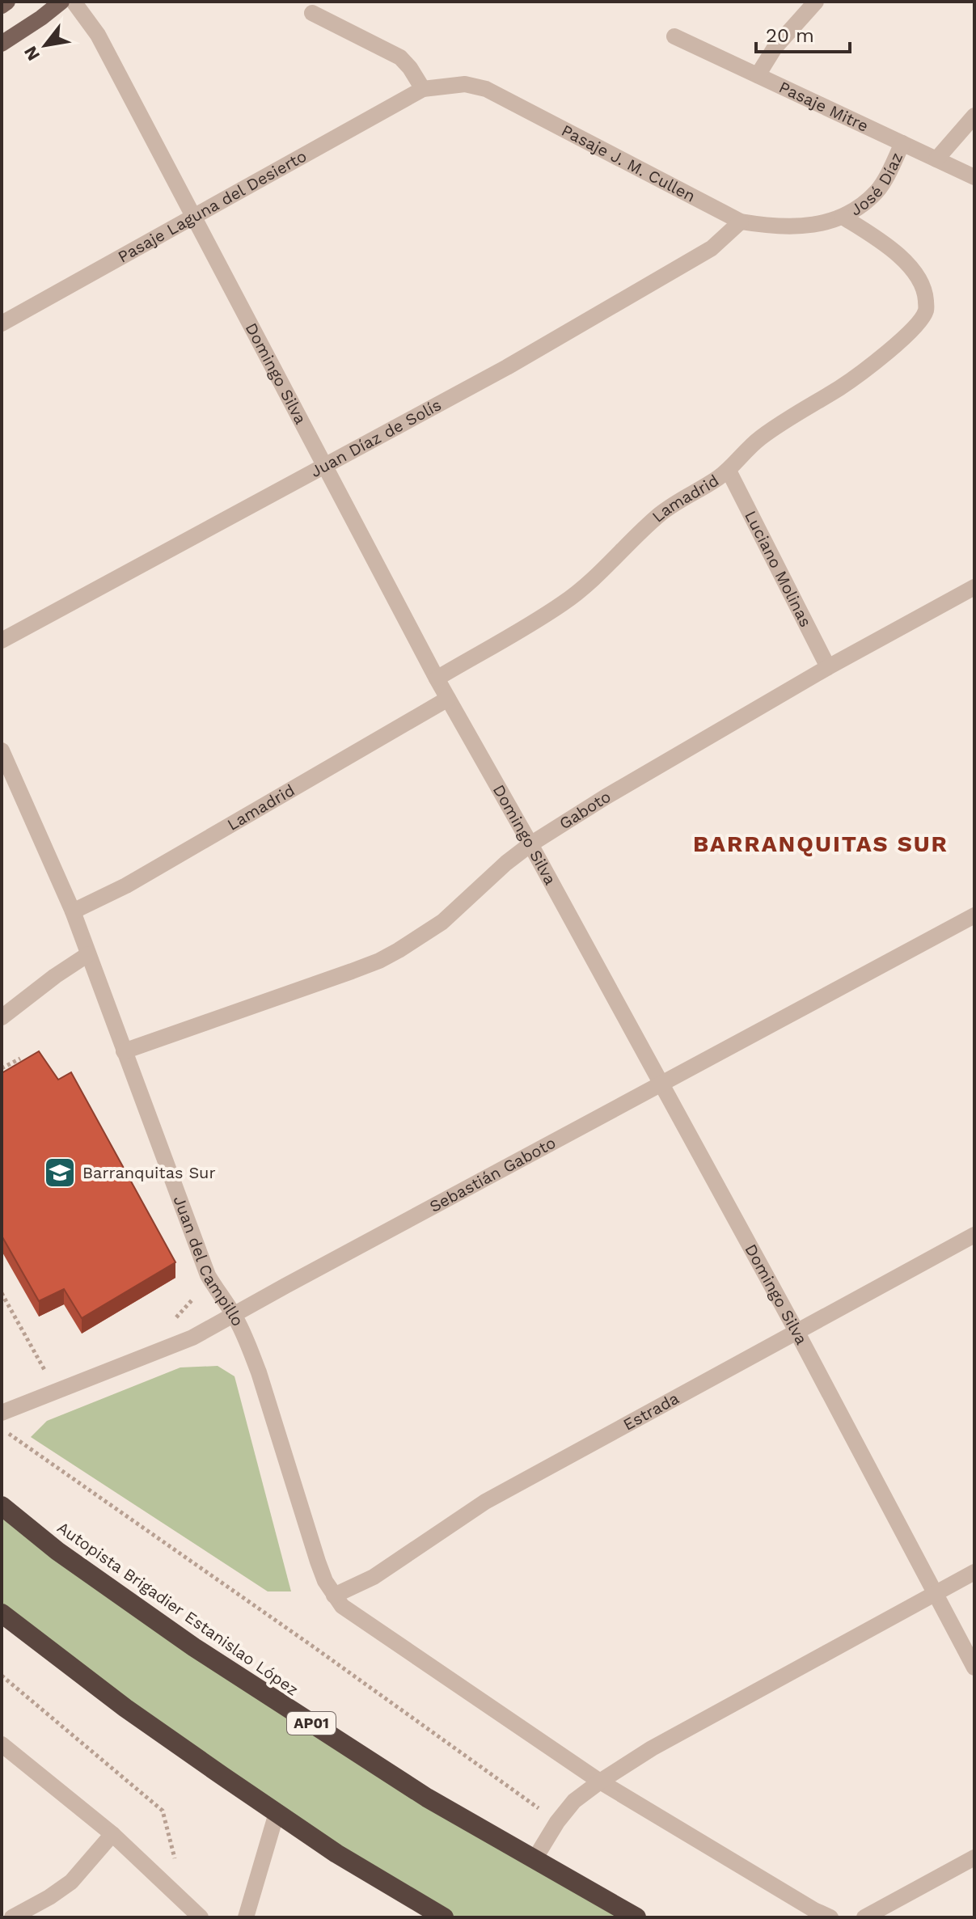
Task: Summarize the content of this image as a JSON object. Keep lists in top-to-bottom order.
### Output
{
  "streets": {
    "highway": ["Autopista Brigadier Estanislao López", "AP01"],
    "street": [
      "Pasaje Mitre",
      "Pasaje J. M. Cullen",
      "José Díaz",
      "Pasaje Laguna del Desierto",
      "Domingo Silva",
      "Juan Díaz de Solís",
      "Lamadrid",
      "Luciano Molinas",
      "Gaboto",
      "Sebastián Gaboto",
      "Juan del Campillo",
      "Estrada"
    ]
  },
  "crossings": [
    ["Pasaje Mitre", "José Díaz"],
    ["Pasaje J. M. Cullen", "José Díaz"],
    ["Pasaje J. M. Cullen", "Pasaje Laguna del Desierto"],
    ["Pasaje J. M. Cullen", "Juan Díaz de Solís"],
    ["Pasaje J. M. Cullen", "Lamadrid"],
    ["José Díaz", "Lamadrid"],
    ["Pasaje Laguna del Desierto", "Domingo Silva"],
    ["Domingo Silva", "Juan Díaz de Solís"],
    ["Domingo Silva", "Lamadrid"],
    ["Domingo Silva", "Gaboto"],
    ["Domingo Silva", "Sebastián Gaboto"],
    ["Domingo Silva", "Estrada"],
    ["Lamadrid", "Luciano Molinas"],
    ["Lamadrid", "Juan del Campillo"],
    ["Luciano Molinas", "Gaboto"],
    ["Gaboto", "Juan del Campillo"],
    ["Sebastián Gaboto", "Juan del Campillo"],
    ["Juan del Campillo", "Estrada"]
  ],
  "districts": ["BARRANQUITAS SUR"],
  "places": {
    "school or university": ["Barranquitas Sur"]
  },
  "scale_bar": "20 m",
  "north": "bottom left"
}
